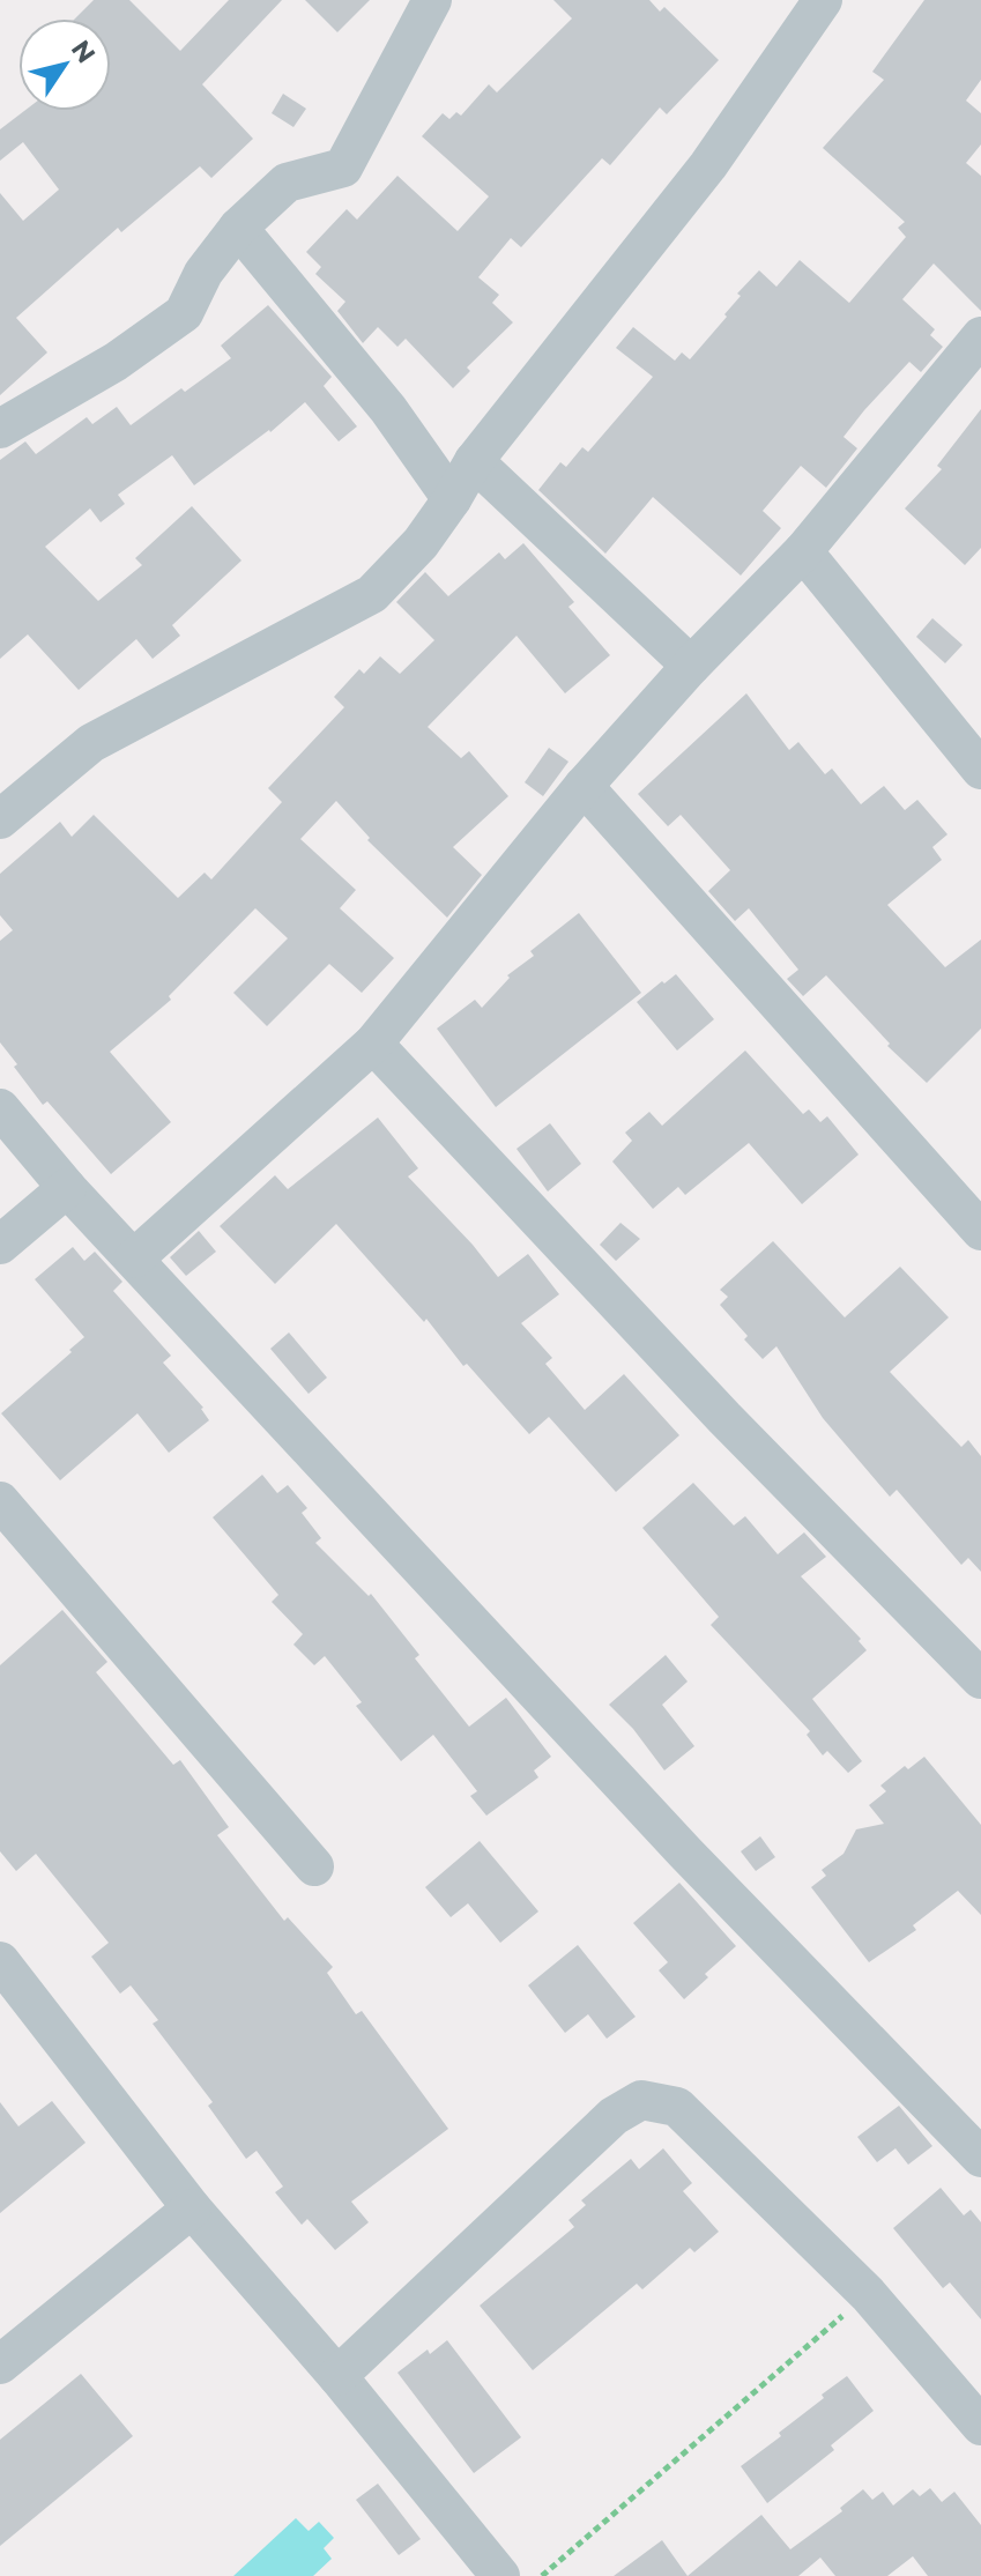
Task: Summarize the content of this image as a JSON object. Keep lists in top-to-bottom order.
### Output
{
  "north": "top right"
}
